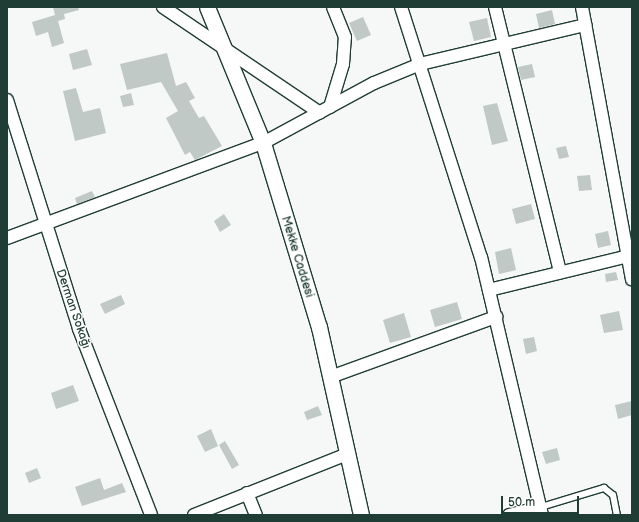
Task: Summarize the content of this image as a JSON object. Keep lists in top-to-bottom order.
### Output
{
  "streets": {
    "street": ["Mekke Caddesi", "Derman Sokağı"]
  },
  "scale_bar": "50 m"
}
